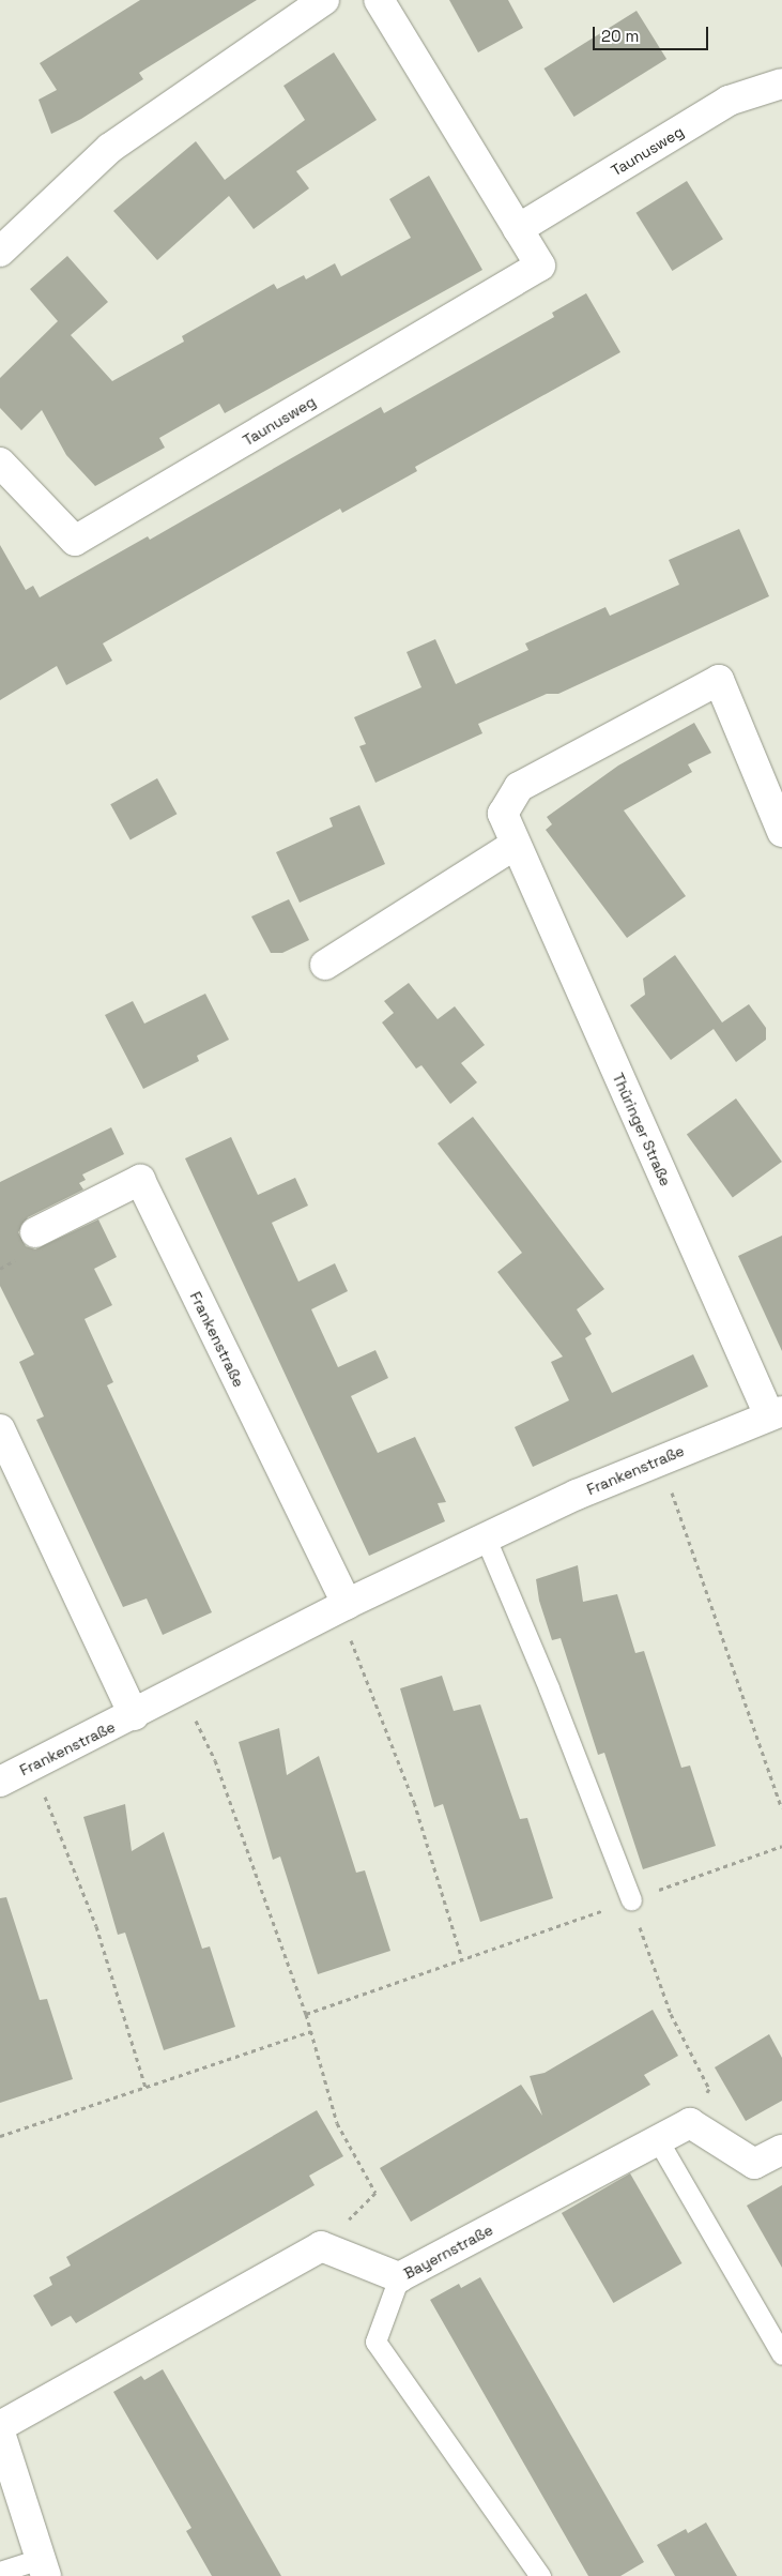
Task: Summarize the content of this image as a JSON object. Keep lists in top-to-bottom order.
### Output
{
  "streets": {
    "street": [
      "Taunusweg",
      "Thüringer Straße",
      "Frankenstraße",
      "Bayernstraße"
    ]
  },
  "crossings": [
    ["Thüringer Straße", "Frankenstraße"]
  ],
  "scale_bar": "20 m"
}
